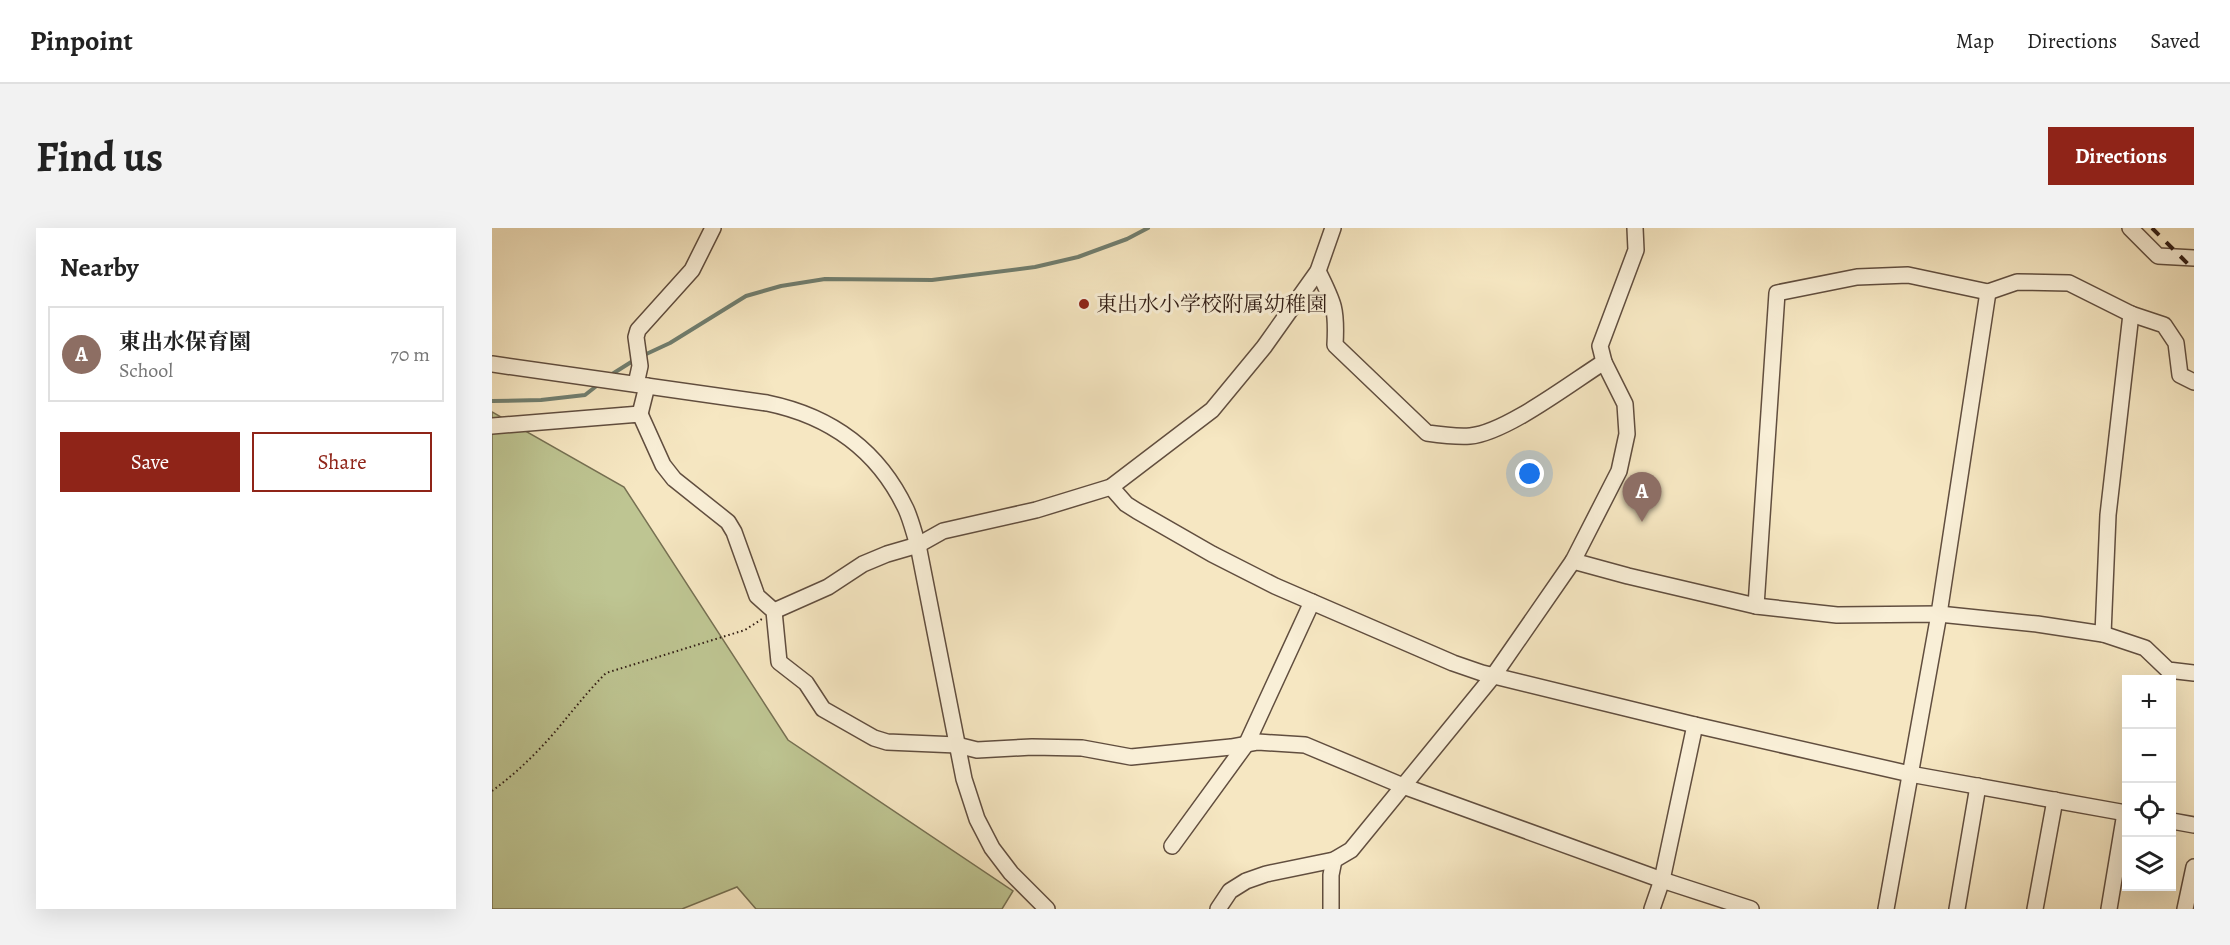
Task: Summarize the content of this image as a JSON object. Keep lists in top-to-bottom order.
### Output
{
  "places": ["東出水小学校附属幼稚園"],
  "page": {
    "header": "Pinpoint",
    "nav": ["Map", "Directions", "Saved"],
    "buttons": [
      "Directions",
      ["Save", "Share"]
    ],
    "title": "Find us",
    "heading": "Nearby",
    "list": [
      {
        "mark": "A",
        "name": "東出水保育園",
        "note": "School",
        "value": "70 m"
      }
    ],
    "pins": "A",
    "map_buttons": ["+", "−"]
  }
}
